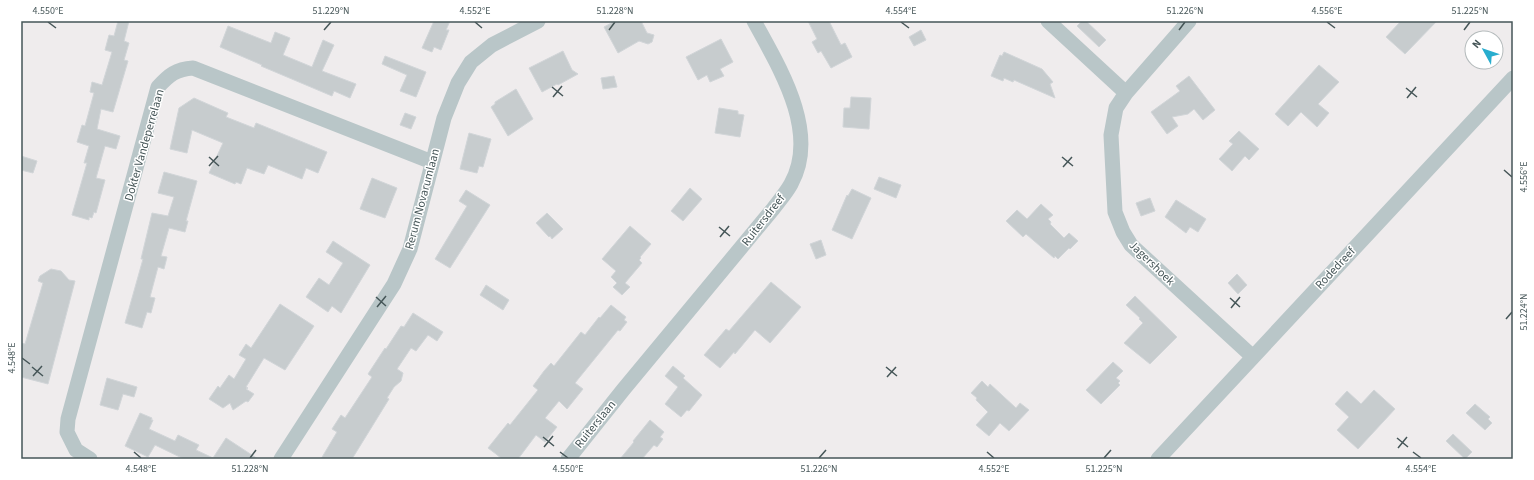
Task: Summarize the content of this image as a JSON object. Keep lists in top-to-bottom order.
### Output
{
  "streets": {
    "street": [
      "Dokter Vandeperrelaan",
      "Rerum Novarumlaan",
      "Ruitersdreef",
      "Jagershoek",
      "Rodedreef",
      "Ruiterslaan"
    ]
  },
  "crossings": [
    ["Dokter Vandeperrelaan", "Rerum Novarumlaan"],
    ["Ruitersdreef", "Ruiterslaan"],
    ["Jagershoek", "Rodedreef"]
  ],
  "north": "top left",
  "coordinates": [
    "4.550°E",
    "51.229°N",
    "4.552°E",
    "51.228°N",
    "4.554°E",
    "51.226°N",
    "4.556°E",
    "51.225°N",
    "51.224°N",
    "4.548°E"
  ]
}
